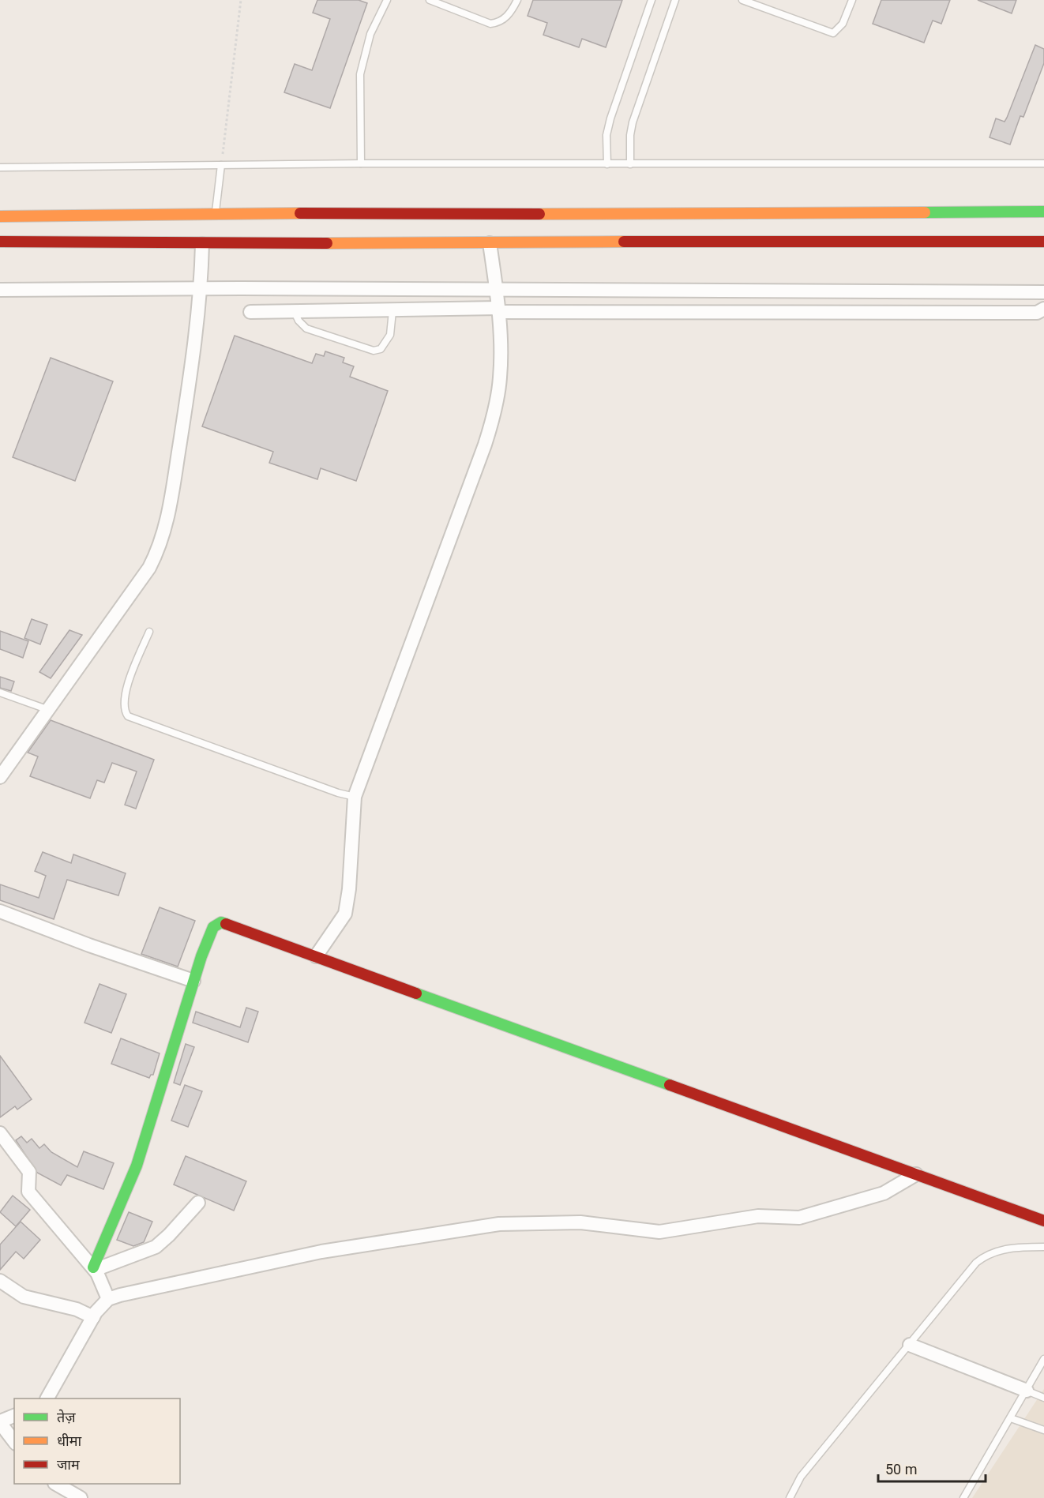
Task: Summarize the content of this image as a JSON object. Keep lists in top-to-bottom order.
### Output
{
  "legend": ["तेज़", "धीमा", "जाम"],
  "scale_bar": "50 m"
}
